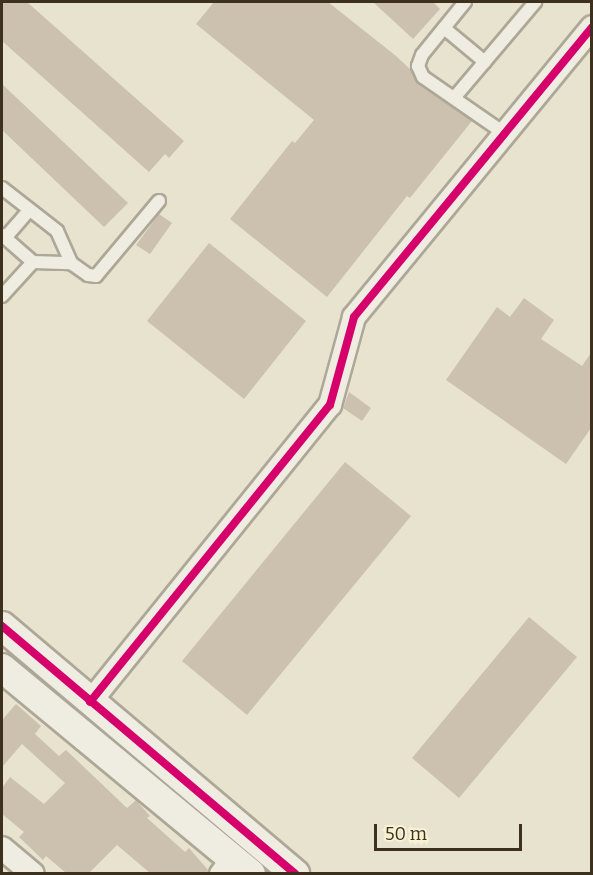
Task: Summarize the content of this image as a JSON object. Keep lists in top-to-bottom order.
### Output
{
  "scale_bar": "50 m"
}
